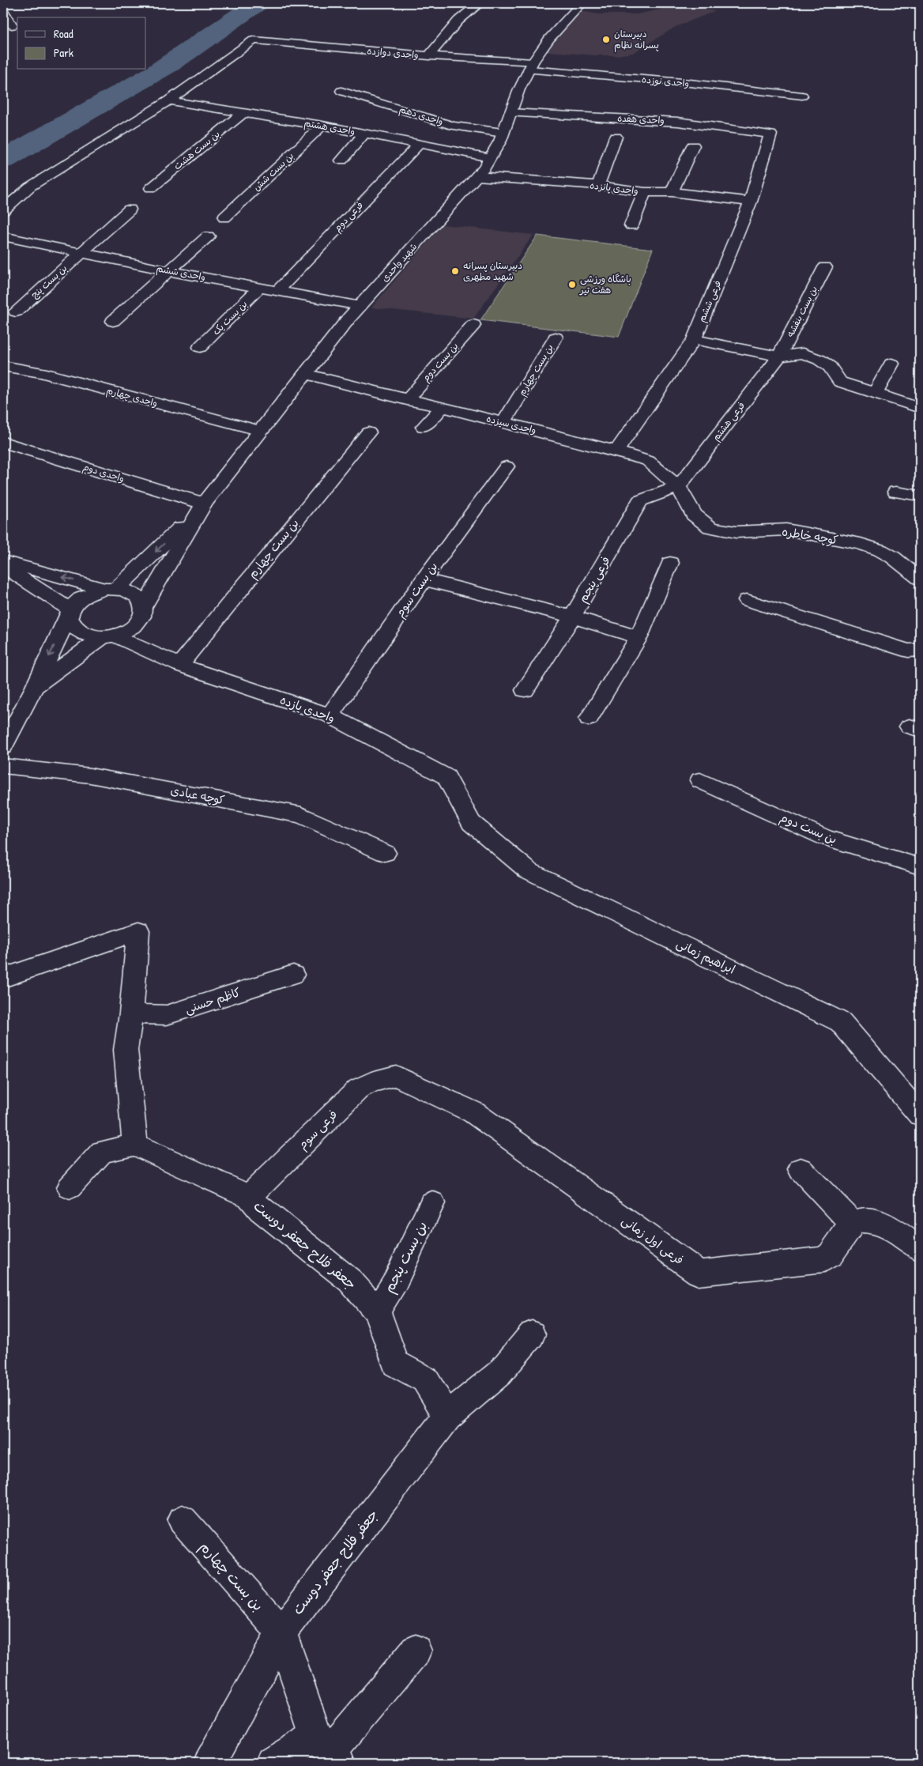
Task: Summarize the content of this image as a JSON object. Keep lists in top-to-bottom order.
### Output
{
  "streets": {
    "street": [
      "واحدی دوازده",
      "واحدی نوزده",
      "واحدی دهم",
      "واحدی هفده",
      "واحدی هشتم",
      "بن بست هشت",
      "بن بست شش",
      "واحدی پانزده",
      "فرعی دوم",
      "شهید واحدی",
      "واحدی ششم",
      "بن بست پنج",
      "فرعی ششم",
      "بن بست بنفشه",
      "بن بست یک",
      "بن بست دوم",
      "بن بست چهارم",
      "واحدی چهارم",
      "فرعی هشتم",
      "واحدی سیزده",
      "واحدی دوم",
      "كوچه خاطره",
      "فرعی پنجم",
      "بن بست سوم",
      "واحدی یازده",
      "کوچه عبادی",
      "ابراهیم زمانی",
      "کاظم حسنی",
      "فرعی سوم",
      "فرعی اول زمانی",
      "جعفر فلاح جعفر دوست",
      "بن بست پنجم"
    ]
  },
  "crossings": [
    ["واحدی دوازده", "واحدی نوزده"],
    ["واحدی دوازده", "واحدی هشتم"],
    ["واحدی دوازده", "شهید واحدی"],
    ["واحدی نوزده", "شهید واحدی"],
    ["واحدی دهم", "شهید واحدی"],
    ["واحدی هفده", "شهید واحدی"],
    ["واحدی هفده", "فرعی ششم"],
    ["واحدی هشتم", "بن بست هشت"],
    ["واحدی هشتم", "بن بست شش"],
    ["واحدی هشتم", "فرعی دوم"],
    ["واحدی هشتم", "شهید واحدی"],
    ["واحدی پانزده", "شهید واحدی"],
    ["واحدی پانزده", "فرعی ششم"],
    ["فرعی دوم", "واحدی ششم"],
    ["شهید واحدی", "واحدی ششم"],
    ["شهید واحدی", "واحدی چهارم"],
    ["شهید واحدی", "واحدی سیزده"],
    ["شهید واحدی", "واحدی دوم"],
    ["واحدی ششم", "بن بست پنج"],
    ["واحدی ششم", "بن بست یک"],
    ["فرعی ششم", "واحدی سیزده"],
    ["بن بست بنفشه", "فرعی هشتم"],
    ["بن بست دوم", "واحدی سیزده"],
    ["بن بست چهارم", "واحدی سیزده"],
    ["بن بست چهارم", "واحدی یازده"],
    ["بن بست چهارم", "جعفر فلاح جعفر دوست"],
    ["فرعی هشتم", "واحدی سیزده"],
    ["فرعی هشتم", "فرعی پنجم"],
    ["واحدی سیزده", "كوچه خاطره"],
    ["واحدی سیزده", "فرعی پنجم"],
    ["بن بست سوم", "واحدی یازده"],
    ["واحدی یازده", "ابراهیم زمانی"],
    ["فرعی سوم", "فرعی اول زمانی"],
    ["فرعی سوم", "جعفر فلاح جعفر دوست"],
    ["جعفر فلاح جعفر دوست", "بن بست پنجم"]
  ],
  "places": ["دبیرستان پسرانه نظام", "دبیرستان پسرانه شهید مطهری", "باشگاه ورزشی هفت تیر"],
  "legend": ["Road", "Park"]
}
